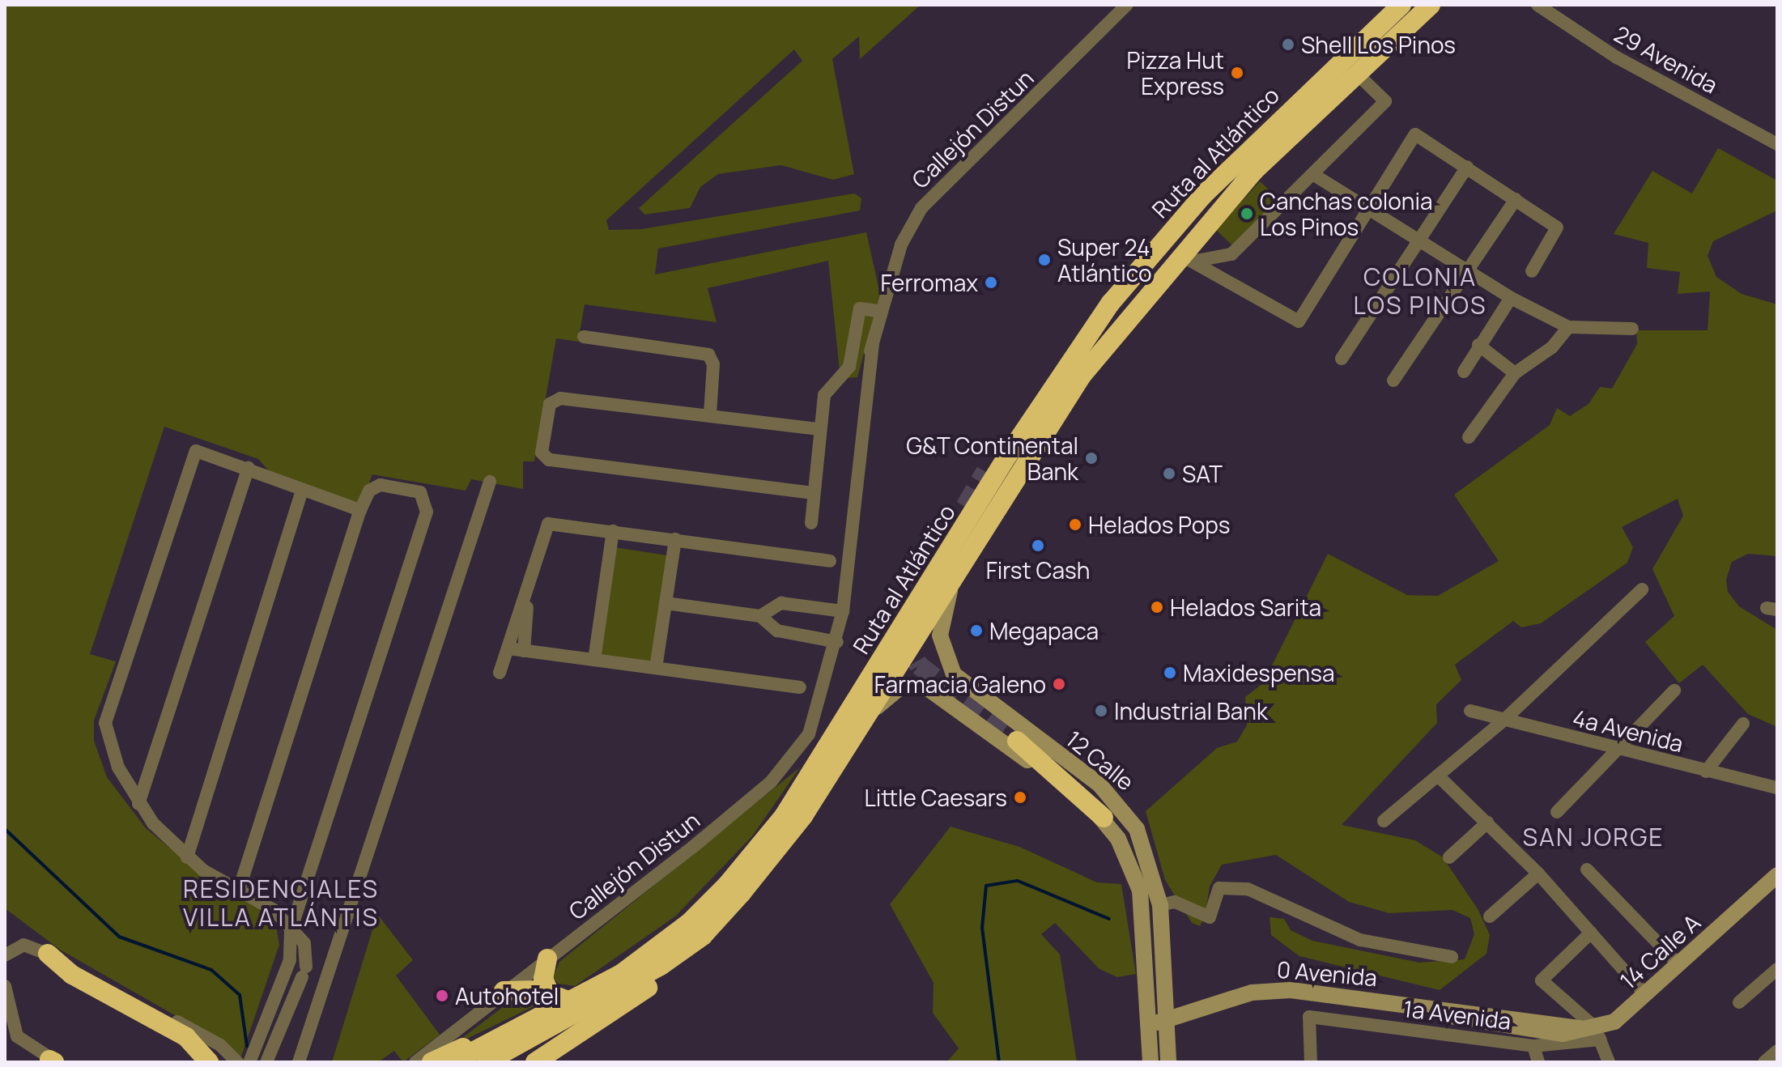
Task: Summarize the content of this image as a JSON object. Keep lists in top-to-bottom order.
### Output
{
  "streets": {
    "highway": ["Ruta al Atlántico"],
    "main road": ["12 Calle", "14 Calle A", "0 Avenida"],
    "street": [
      "29 Avenida",
      "Callejón Distun",
      "4a Avenida",
      "1a Avenida"
    ]
  },
  "crossings": [
    ["Ruta al Atlántico", "12 Calle"],
    ["12 Calle", "0 Avenida"],
    ["14 Calle A", "0 Avenida"],
    ["14 Calle A", "1a Avenida"],
    ["0 Avenida", "1a Avenida"]
  ],
  "districts": ["COLONIA LOS PINOS", "SAN JORGE", "RESIDENCIALES VILLA ATLÁNTIS"],
  "places": [
    "Shell Los Pinos",
    "Pizza Hut Express",
    "Canchas colonia Los Pinos",
    "Super 24 Atlántico",
    "Ferromax",
    "G&T Continental Bank",
    "SAT",
    "Helados Pops",
    "First Cash",
    "Helados Sarita",
    "Megapaca",
    "Maxidespensa",
    "Farmacia Galeno",
    "Industrial Bank",
    "Little Caesars",
    "Autohotel"
  ]
}
